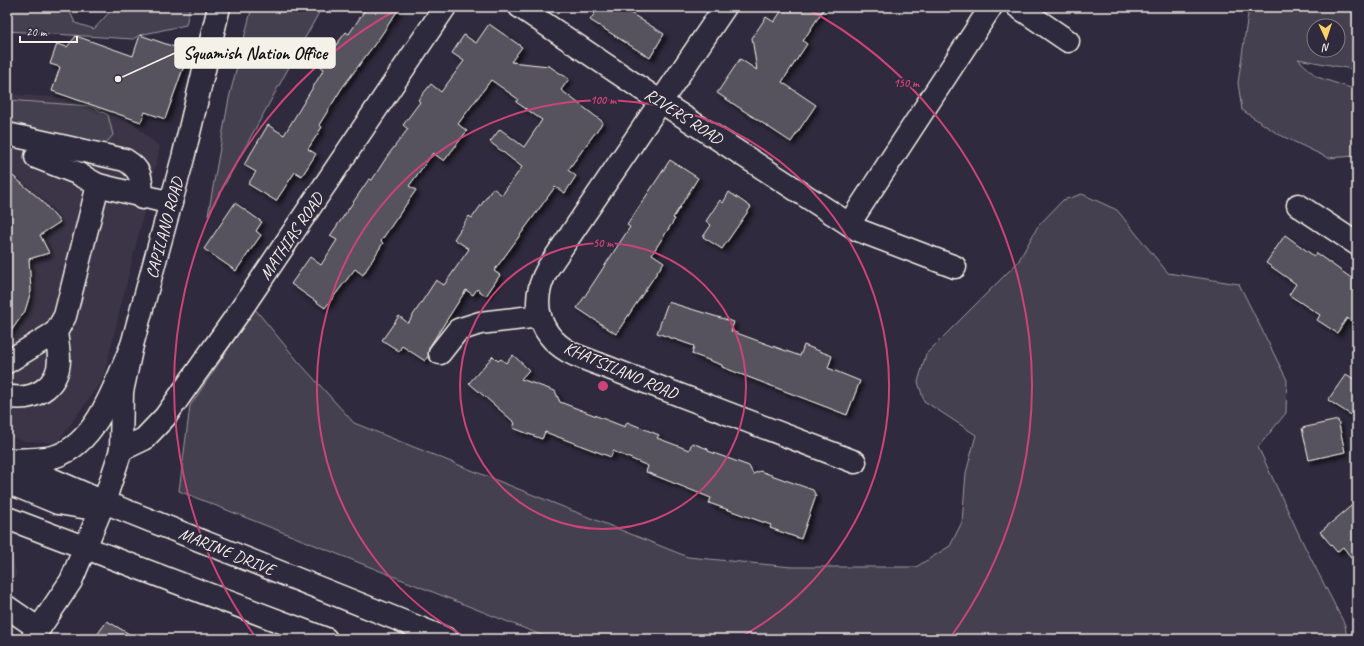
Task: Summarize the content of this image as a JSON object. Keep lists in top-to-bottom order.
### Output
{
  "streets": {
    "street": [
      "RIVERS ROAD",
      "CAPILANO ROAD",
      "MATHIAS ROAD",
      "KHATSILANO ROAD",
      "MARINE DRIVE"
    ]
  },
  "crossings": [
    ["RIVERS ROAD", "KHATSILANO ROAD"],
    ["CAPILANO ROAD", "MATHIAS ROAD"],
    ["CAPILANO ROAD", "MARINE DRIVE"]
  ],
  "places": ["Squamish Nation Office"],
  "scale_bar": "20 m",
  "north": "bottom",
  "rings": ["150 m", "100 m", "50 m"]
}
